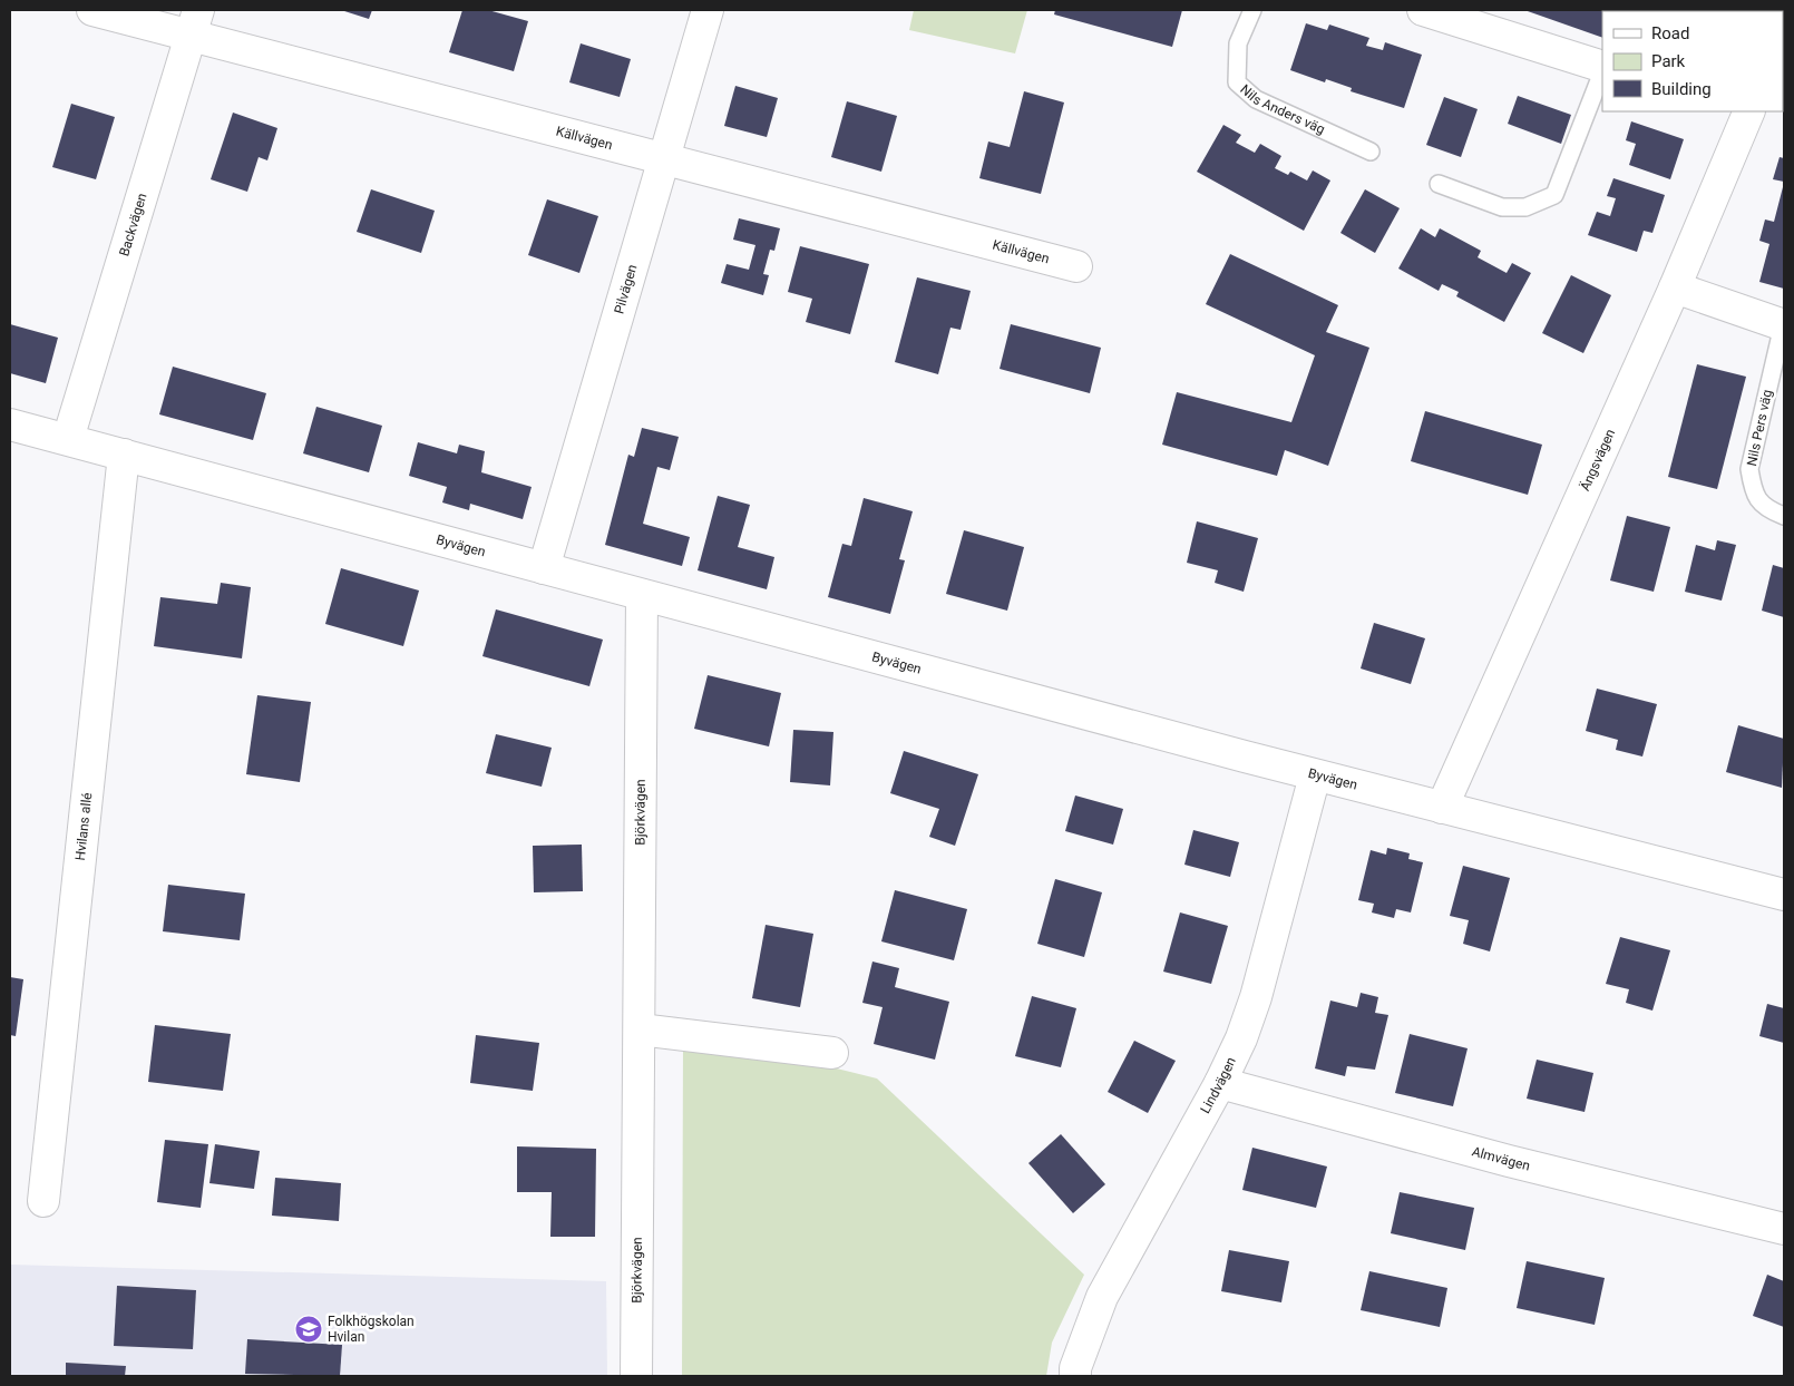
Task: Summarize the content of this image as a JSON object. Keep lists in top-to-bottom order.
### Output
{
  "streets": {
    "street": [
      "Källvägen",
      "Backvägen",
      "Pilvägen",
      "Nils Pers väg",
      "Ängsvägen",
      "Byvägen",
      "Björkvägen",
      "Hvilans allé",
      "Lindvägen",
      "Almvägen"
    ],
    "lane": ["Nils Anders väg"]
  },
  "crossings": [
    ["Källvägen", "Backvägen"],
    ["Källvägen", "Pilvägen"],
    ["Backvägen", "Byvägen"],
    ["Pilvägen", "Byvägen"],
    ["Nils Pers väg", "Ängsvägen"],
    ["Ängsvägen", "Byvägen"],
    ["Byvägen", "Björkvägen"],
    ["Byvägen", "Hvilans allé"],
    ["Byvägen", "Lindvägen"],
    ["Lindvägen", "Almvägen"]
  ],
  "places": {
    "school or university": ["Folkhögskolan Hvilan"]
  },
  "legend": ["Road", "Park", "Building"]
}
